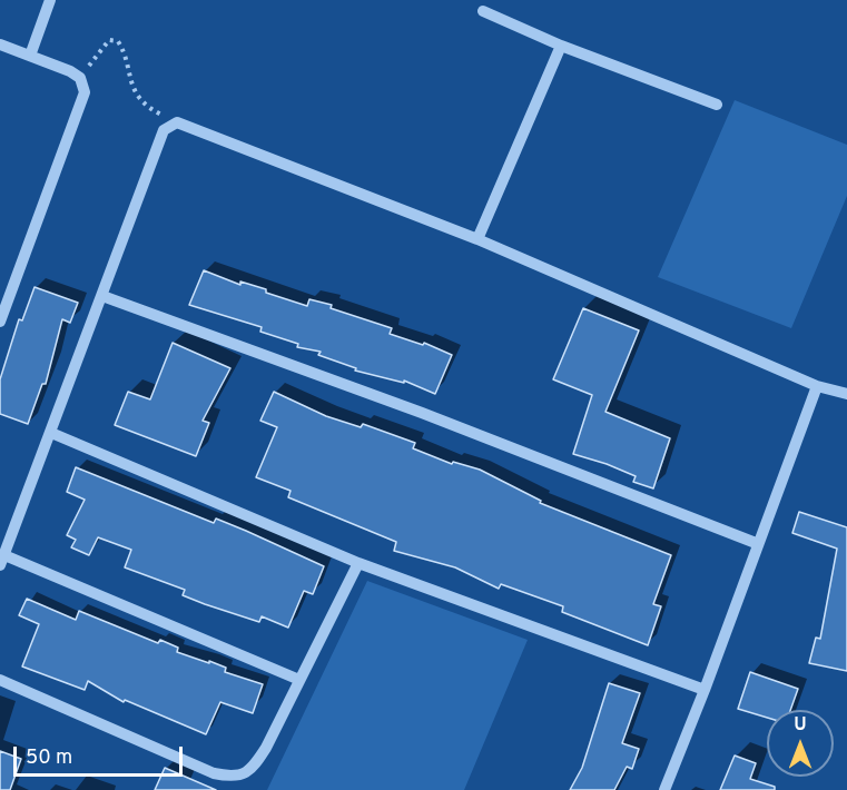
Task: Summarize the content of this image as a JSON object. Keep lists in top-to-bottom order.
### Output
{
  "scale_bar": "50 m",
  "north": "top"
}
